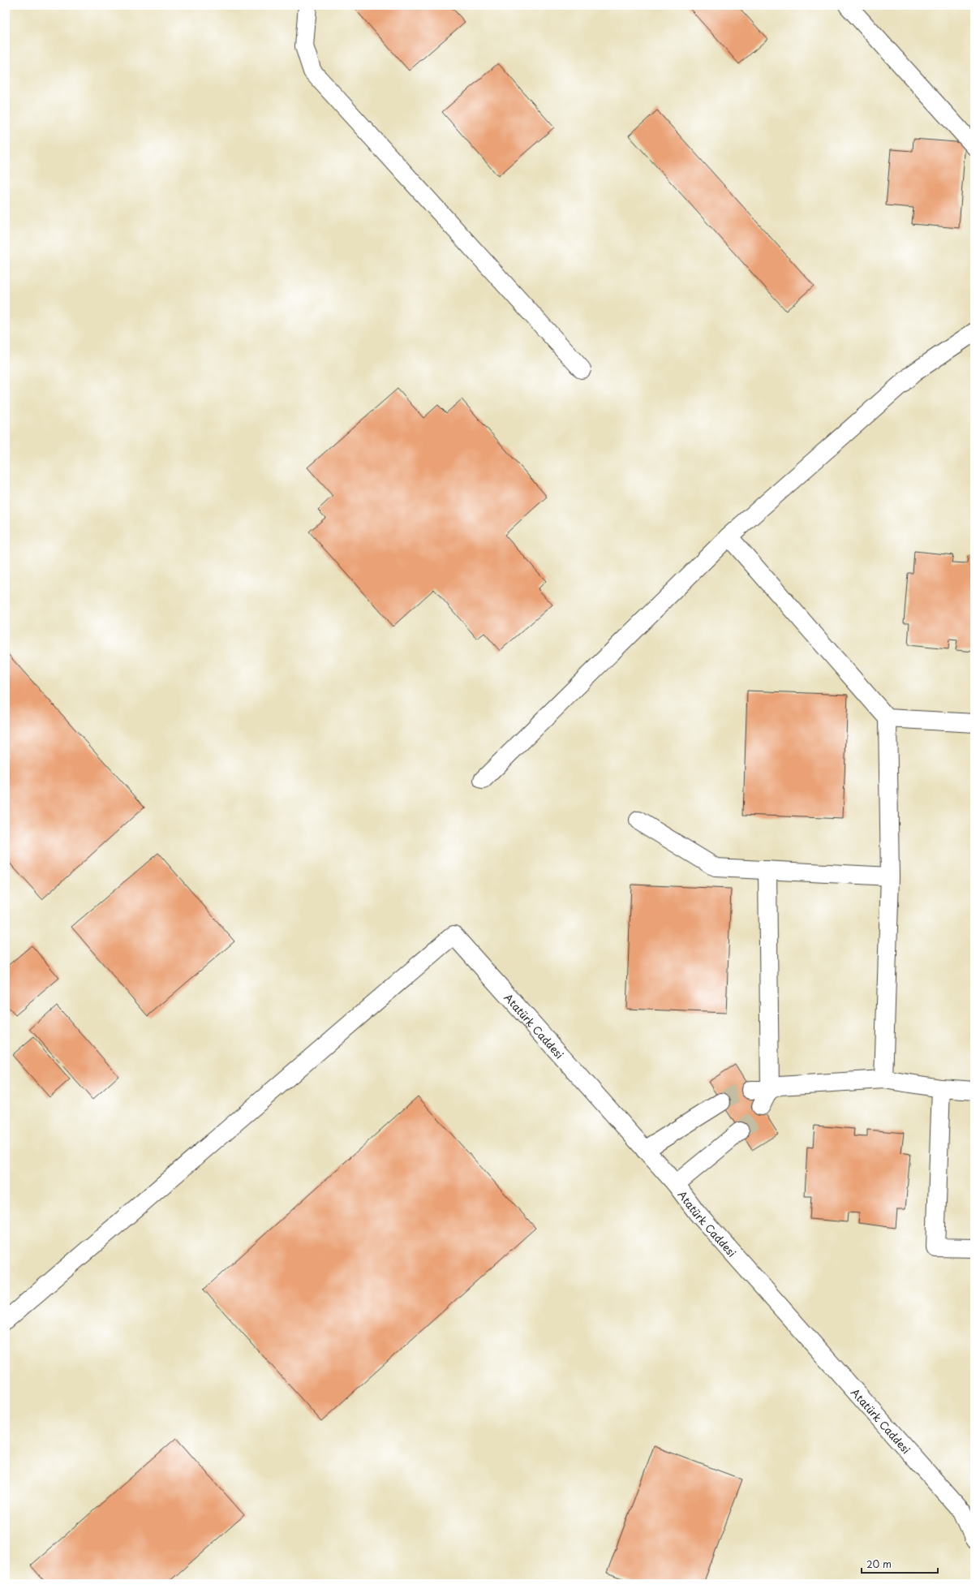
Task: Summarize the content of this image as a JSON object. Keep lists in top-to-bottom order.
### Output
{
  "streets": {
    "street": ["Atatürk Caddesi"]
  },
  "scale_bar": "20 m"
}
